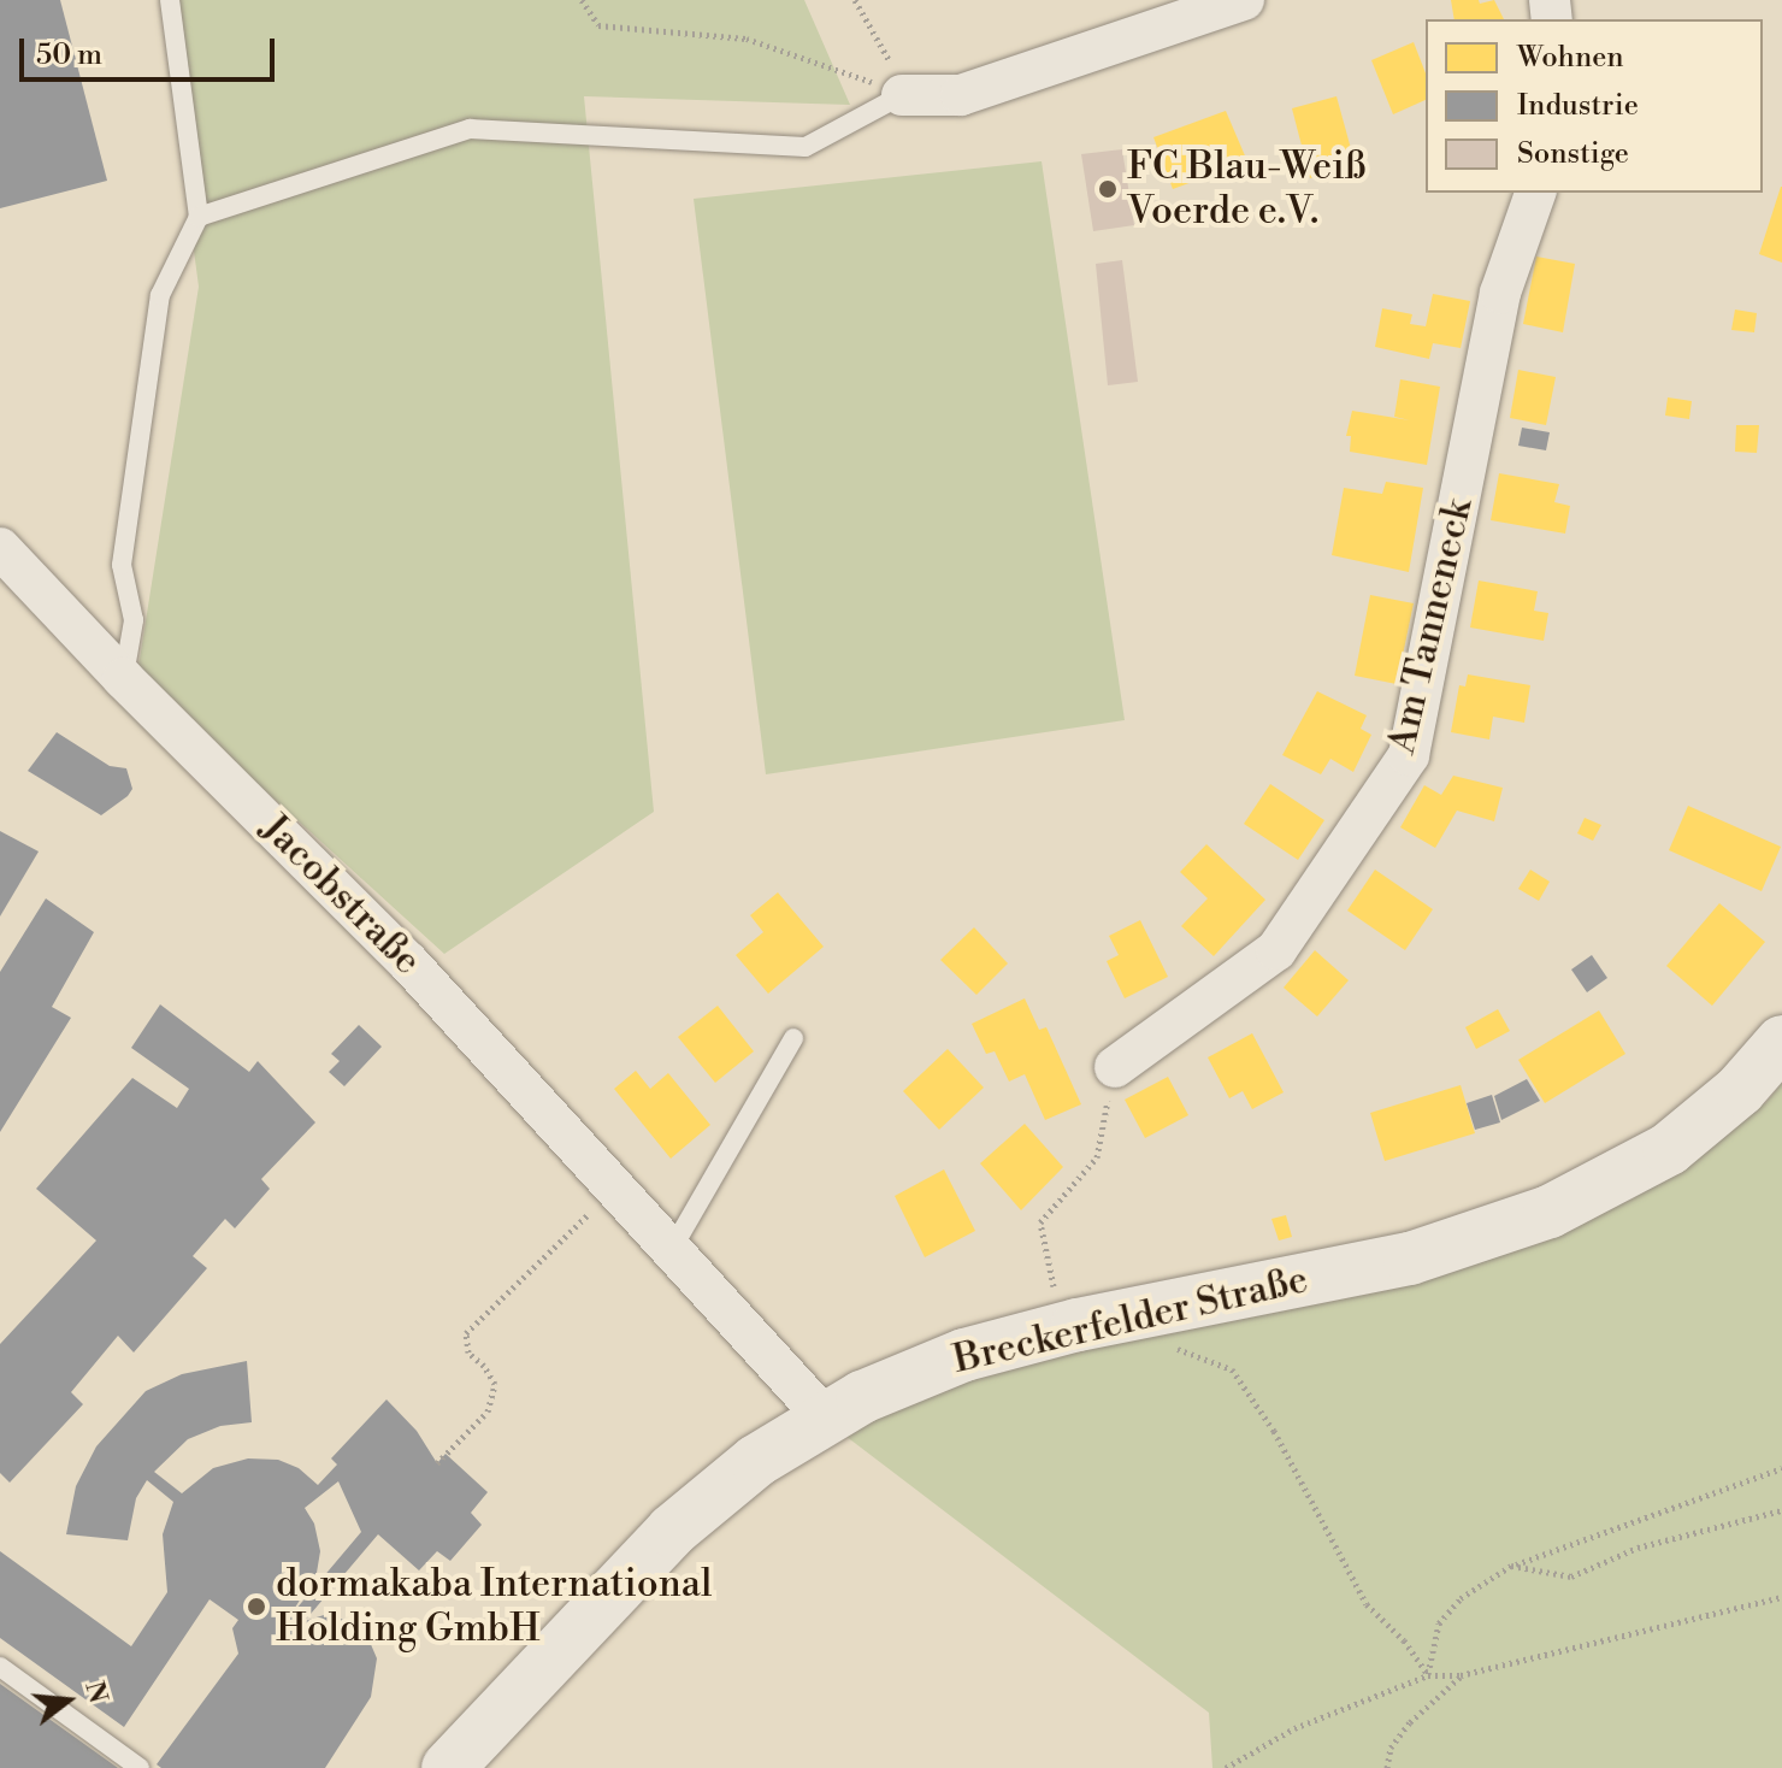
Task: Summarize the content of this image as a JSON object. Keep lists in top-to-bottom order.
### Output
{
  "streets": {
    "main road": ["Breckerfelder Straße"],
    "street": ["Am Tanneneck", "Jacobstraße"]
  },
  "crossings": [
    ["Jacobstraße", "Breckerfelder Straße"]
  ],
  "places": ["FC Blau-Weiß Voerde e.V.", "dormakaba International Holding GmbH"],
  "legend": ["Wohnen", "Industrie", "Sonstige"],
  "scale_bar": "50 m",
  "north": "right"
}
